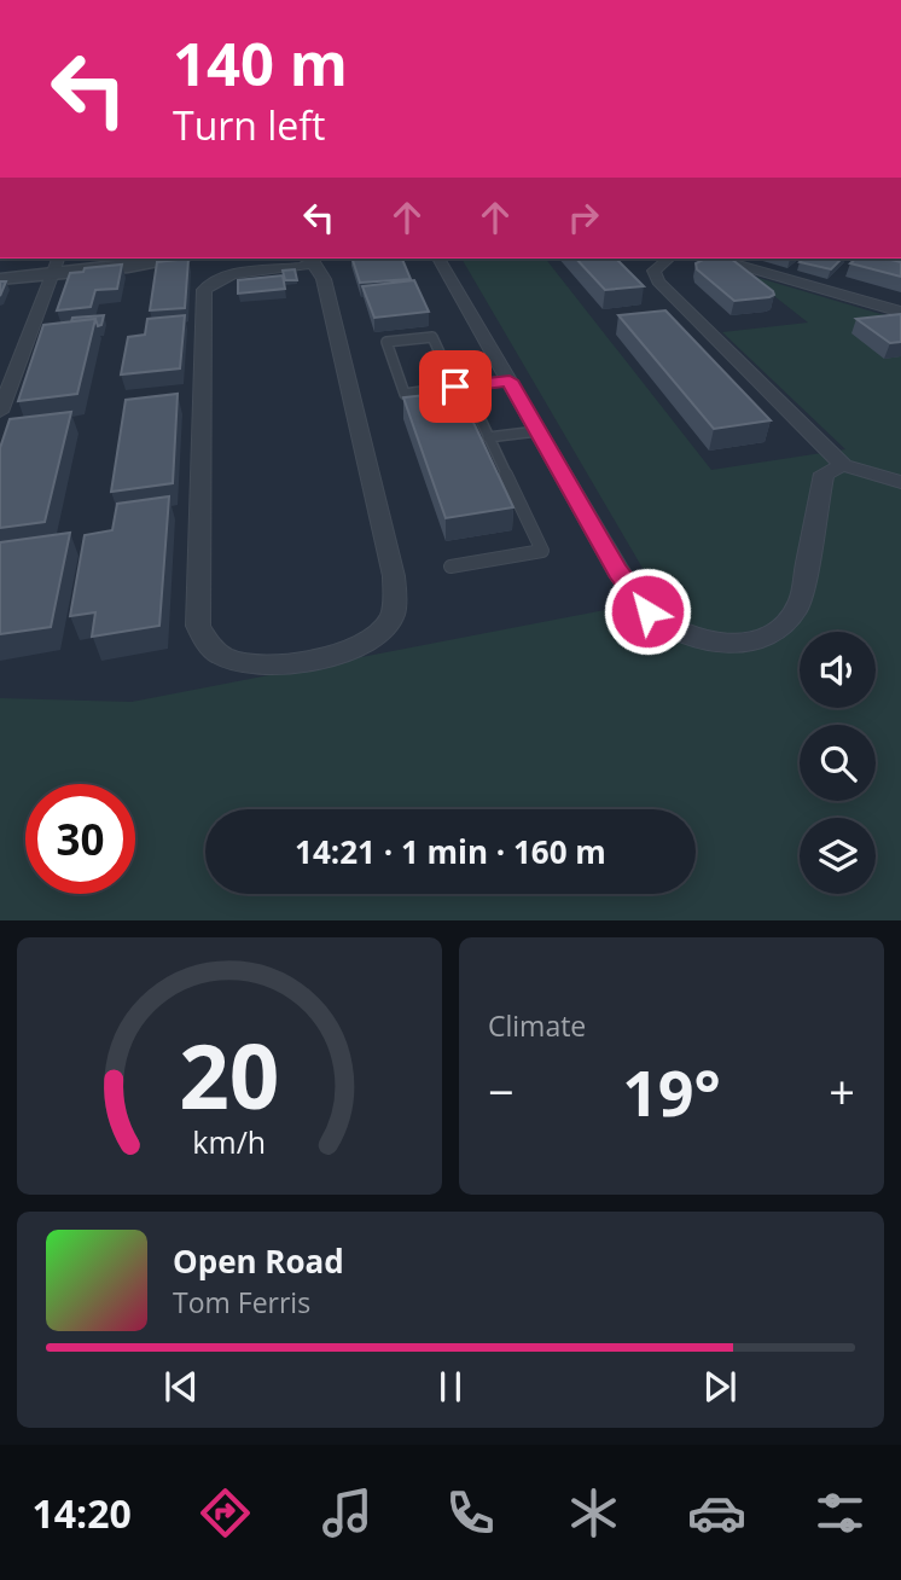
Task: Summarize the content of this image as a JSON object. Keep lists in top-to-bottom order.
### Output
{
  "page": {
    "turn": ["140 m", "Turn left"],
    "limit": "30",
    "trip": "14:21 · 1 min · 160 m",
    "tile": "Climate",
    "heat": ["−", "19°", "+"],
    "song": ["Open Road", "Tom Ferris"],
    "tabs": "14:20",
    "gauge": ["20", "km/h"]
  }
}
